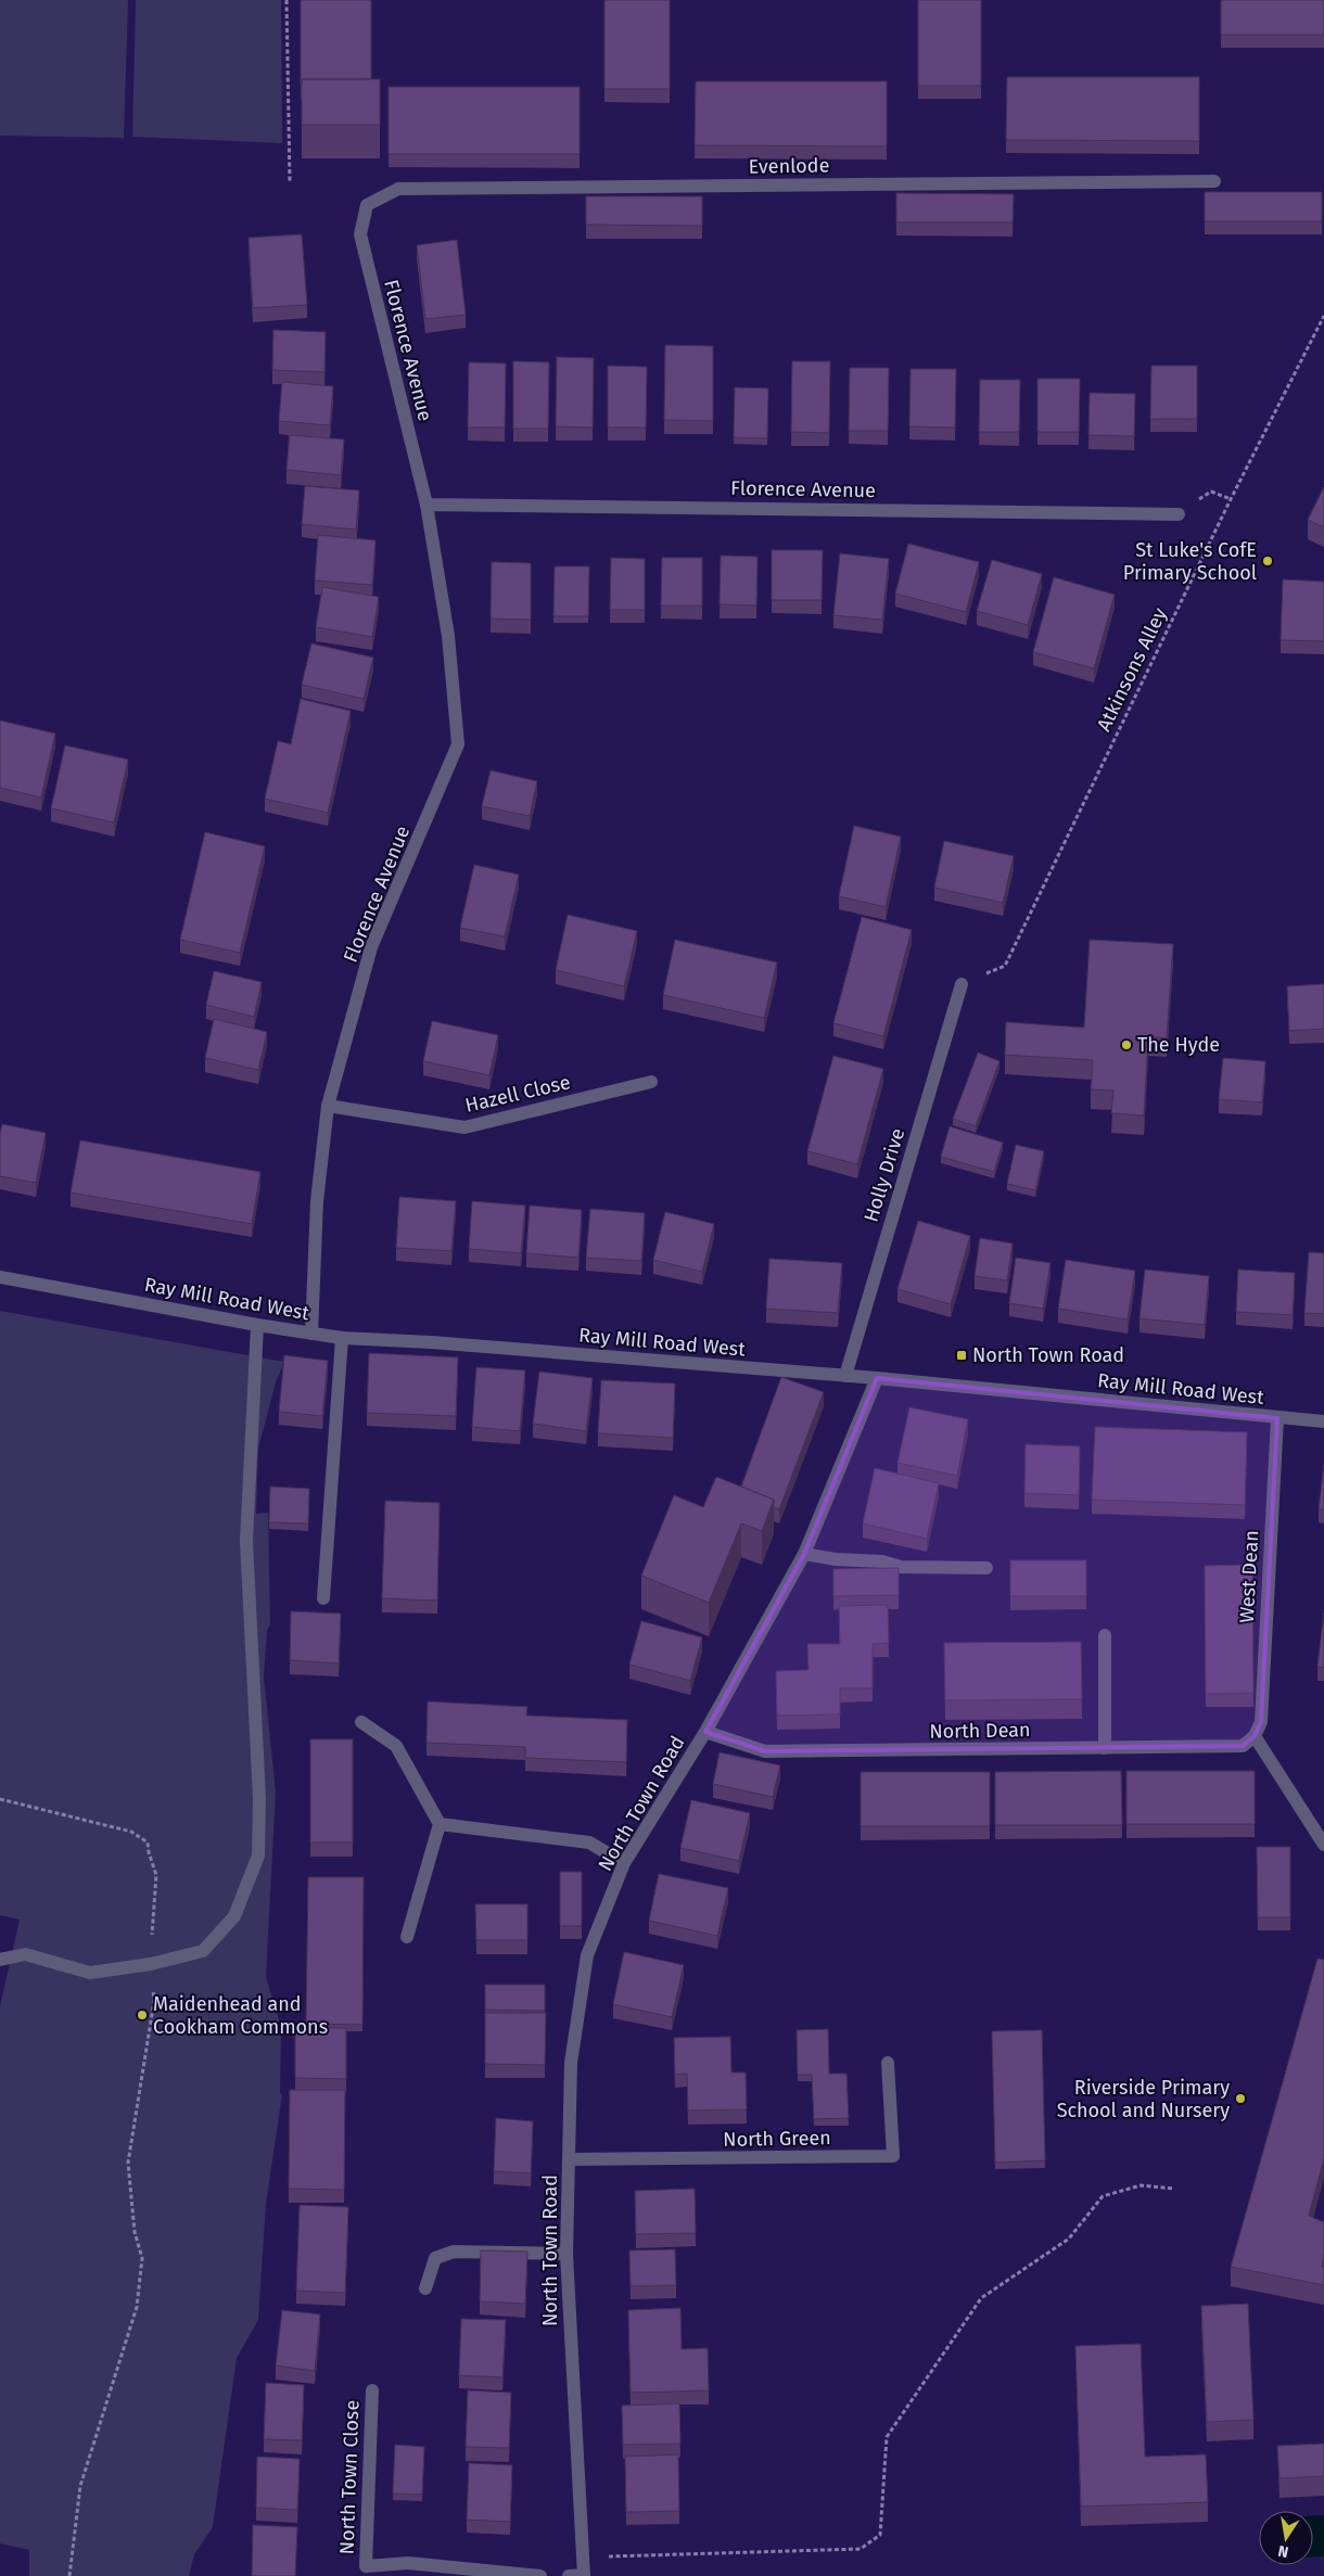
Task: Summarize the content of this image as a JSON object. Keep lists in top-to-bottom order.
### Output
{
  "streets": {
    "street": [
      "Evenlode",
      "Florence Avenue",
      "Hazell Close",
      "Holly Drive",
      "Ray Mill Road West",
      "West Dean",
      "North Dean",
      "North Town Road",
      "North Green",
      "North Town Close"
    ],
    "path": ["Atkinsons Alley"]
  },
  "crossings": [
    ["Evenlode", "Florence Avenue"],
    ["Florence Avenue", "Hazell Close"],
    ["Florence Avenue", "Ray Mill Road West"],
    ["Atkinsons Alley", "Holly Drive"],
    ["Holly Drive", "Ray Mill Road West"],
    ["Ray Mill Road West", "West Dean"],
    ["Ray Mill Road West", "North Town Road"],
    ["West Dean", "North Dean"],
    ["North Dean", "North Town Road"],
    ["North Town Road", "North Green"]
  ],
  "places": {
    "other": [
      "St Luke's CofE Primary School",
      "The Hyde",
      "Maidenhead and Cookham Commons",
      "Riverside Primary School and Nursery"
    ],
    "transit": ["North Town Road"]
  },
  "north": "bottom"
}
